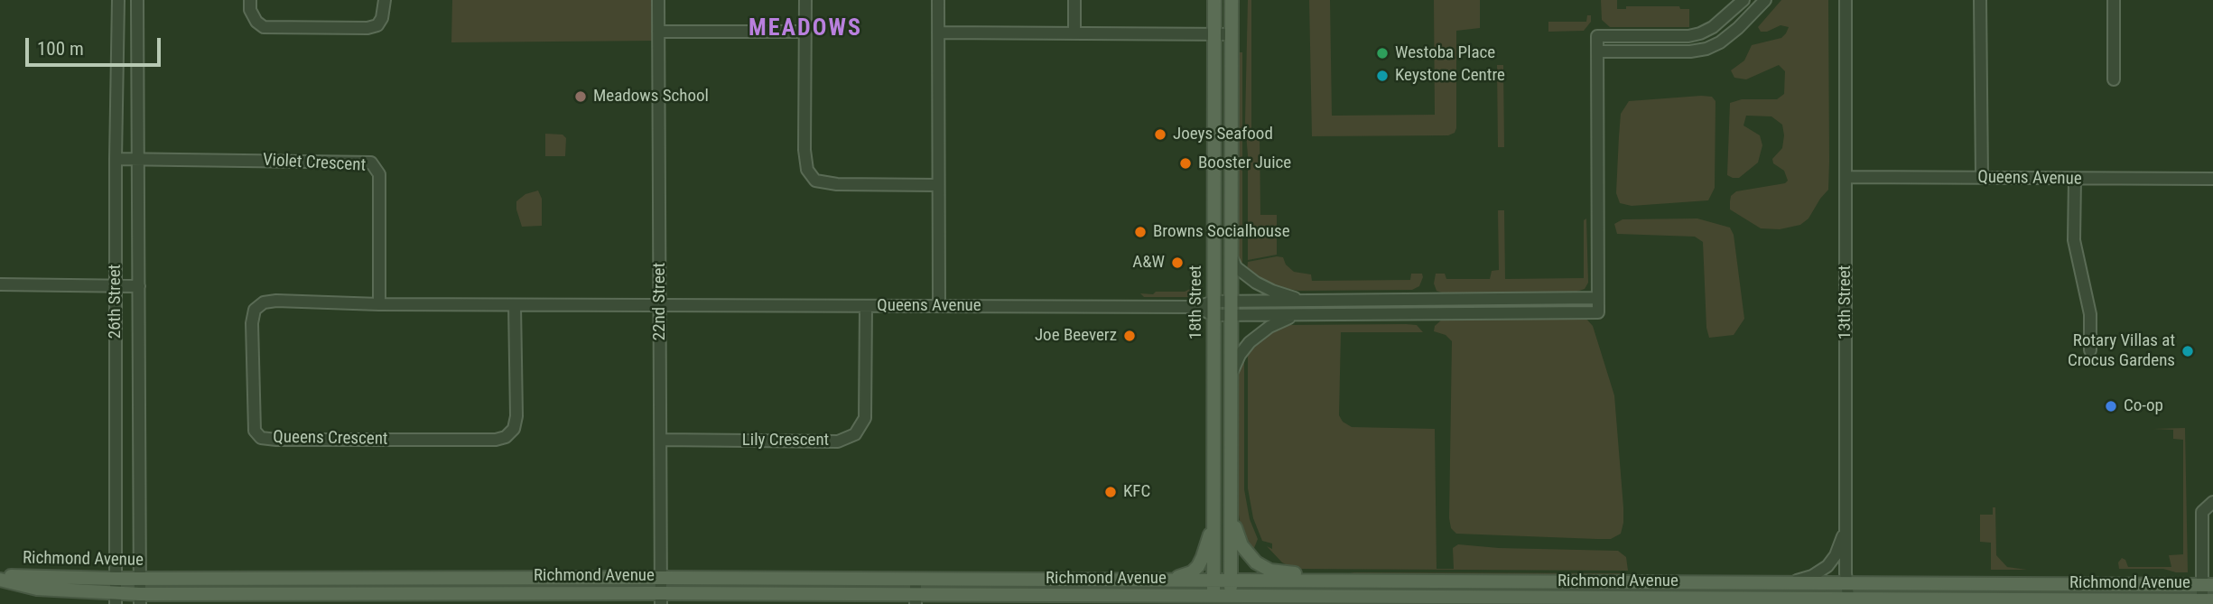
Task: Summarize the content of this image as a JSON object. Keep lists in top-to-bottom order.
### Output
{
  "streets": {
    "main road": ["18th Street", "Richmond Avenue"],
    "street": [
      "Violet Crescent",
      "Queens Avenue",
      "26th Street",
      "22nd Street",
      "13th Street",
      "Queens Crescent",
      "Lily Crescent"
    ]
  },
  "crossings": [
    ["Violet Crescent", "26th Street"],
    ["Violet Crescent", "Queens Crescent"],
    ["Queens Avenue", "22nd Street"],
    ["Queens Avenue", "13th Street"],
    ["Queens Avenue", "Queens Crescent"],
    ["Queens Avenue", "Lily Crescent"],
    ["26th Street", "Richmond Avenue"],
    ["22nd Street", "Queens Crescent"],
    ["22nd Street", "Lily Crescent"],
    ["22nd Street", "Richmond Avenue"],
    ["18th Street", "Richmond Avenue"],
    ["13th Street", "Richmond Avenue"]
  ],
  "districts": ["MEADOWS"],
  "places": [
    "Westoba Place",
    "Keystone Centre",
    "Meadows School",
    "Joeys Seafood",
    "Booster Juice",
    "Browns Socialhouse",
    "A&W",
    "Joe Beeverz",
    "Rotary Villas at Crocus Gardens",
    "Co-op",
    "KFC"
  ],
  "scale_bar": "100 m"
}
